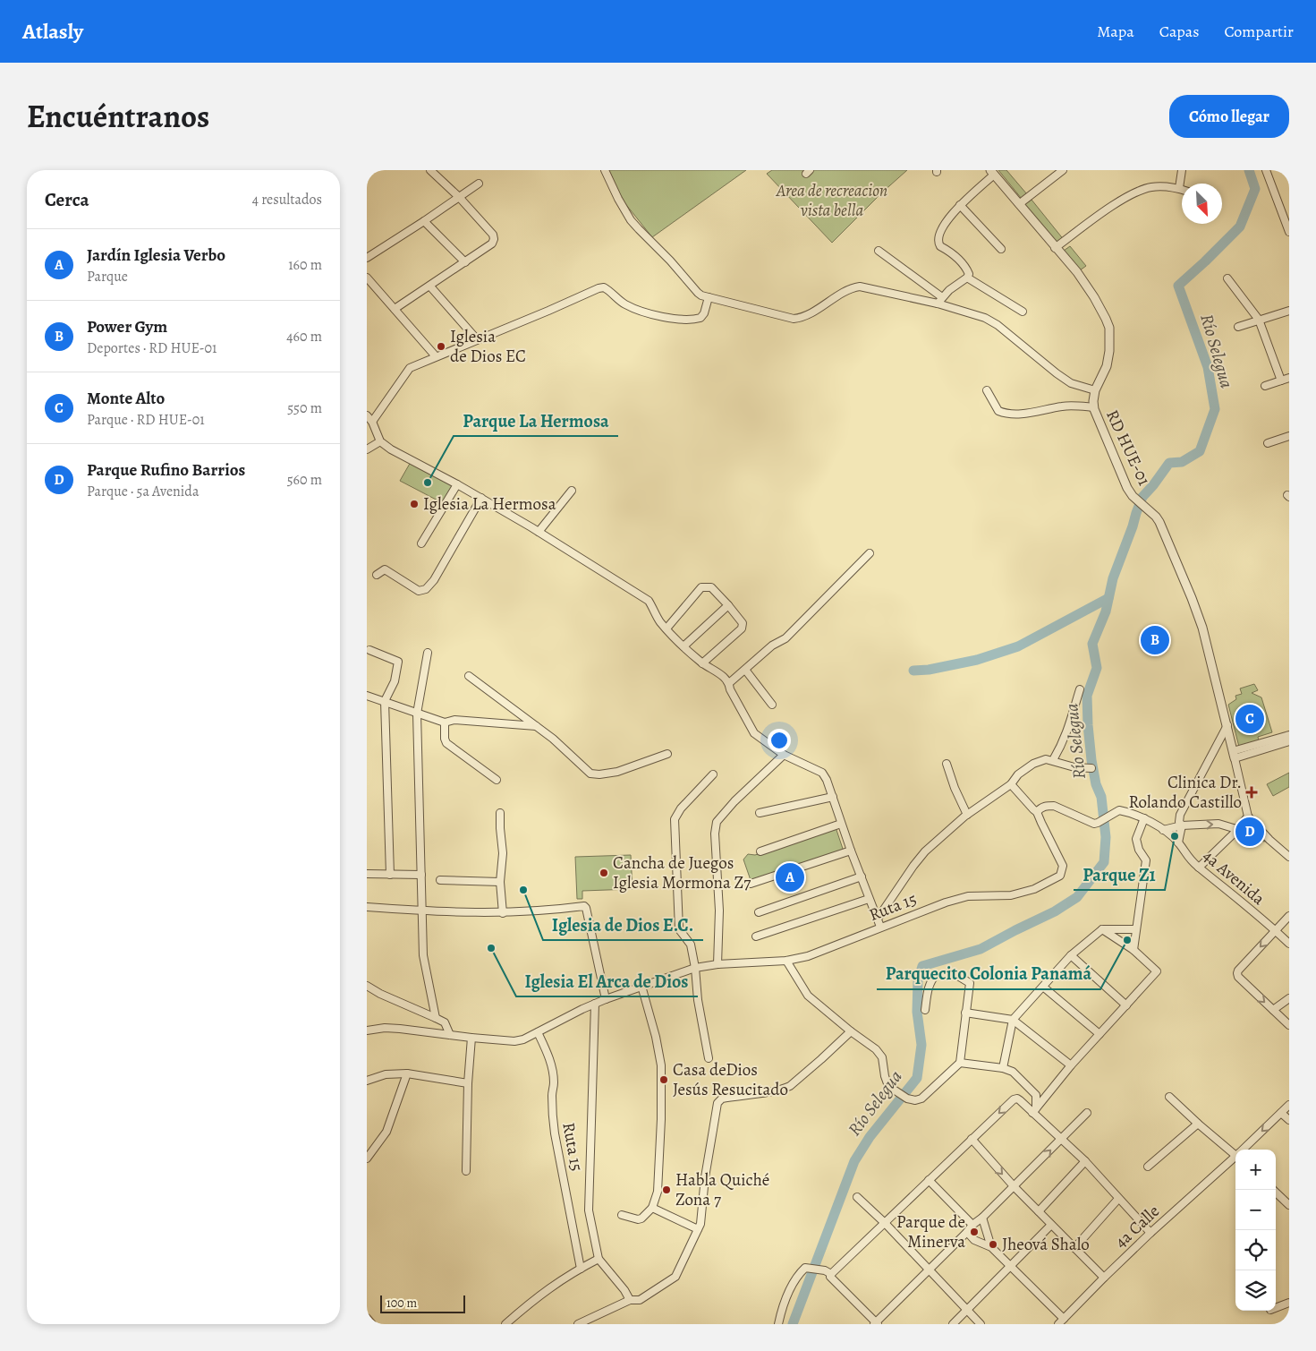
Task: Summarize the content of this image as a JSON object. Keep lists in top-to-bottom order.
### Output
{
  "streets": {
    "street": [
      "RD HUE-01",
      "4a Avenida",
      "Ruta 15",
      "4a Calle"
    ]
  },
  "water": ["Río Selegua"],
  "parks": ["Area de recreacion vista bella"],
  "places": {
    "other": [
      "Iglesia de Dios EC",
      "Parque La Hermosa",
      "Iglesia La Hermosa",
      "Parque Z1",
      "Cancha de Juegos Iglesia Mormona Z7",
      "Iglesia de Dios E.C.",
      "Parquecito Colonia Panamá",
      "Iglesia El Arca de Dios",
      "Casa deDios Jesús Resucitado",
      "Habla Quiché Zona 7",
      "Parque de Minerva",
      "Jheová Shalo"
    ],
    "health": ["Clinica Dr. Rolando Castillo"]
  },
  "scale_bar": "100 m",
  "north": "bottom right",
  "page": {
    "header": "Atlasly",
    "nav": ["Mapa", "Capas", "Compartir"],
    "title": "Encuéntranos",
    "buttons": "Cómo llegar",
    "heading": ["Cerca", "4 resultados"],
    "list": [
      {
        "mark": "A",
        "name": "Jardín Iglesia Verbo",
        "note": "Parque",
        "value": "160 m"
      },
      {
        "mark": "B",
        "name": "Power Gym",
        "note": "Deportes · RD HUE-01",
        "value": "460 m"
      },
      {
        "mark": "C",
        "name": "Monte Alto",
        "note": "Parque · RD HUE-01",
        "value": "550 m"
      },
      {
        "mark": "D",
        "name": "Parque Rufino Barrios",
        "note": "Parque · 5a Avenida",
        "value": "560 m"
      }
    ],
    "pins": [
      "B",
      "C",
      "D",
      "A"
    ],
    "map_buttons": ["+", "−"],
    "scale": "100 m"
  }
}
